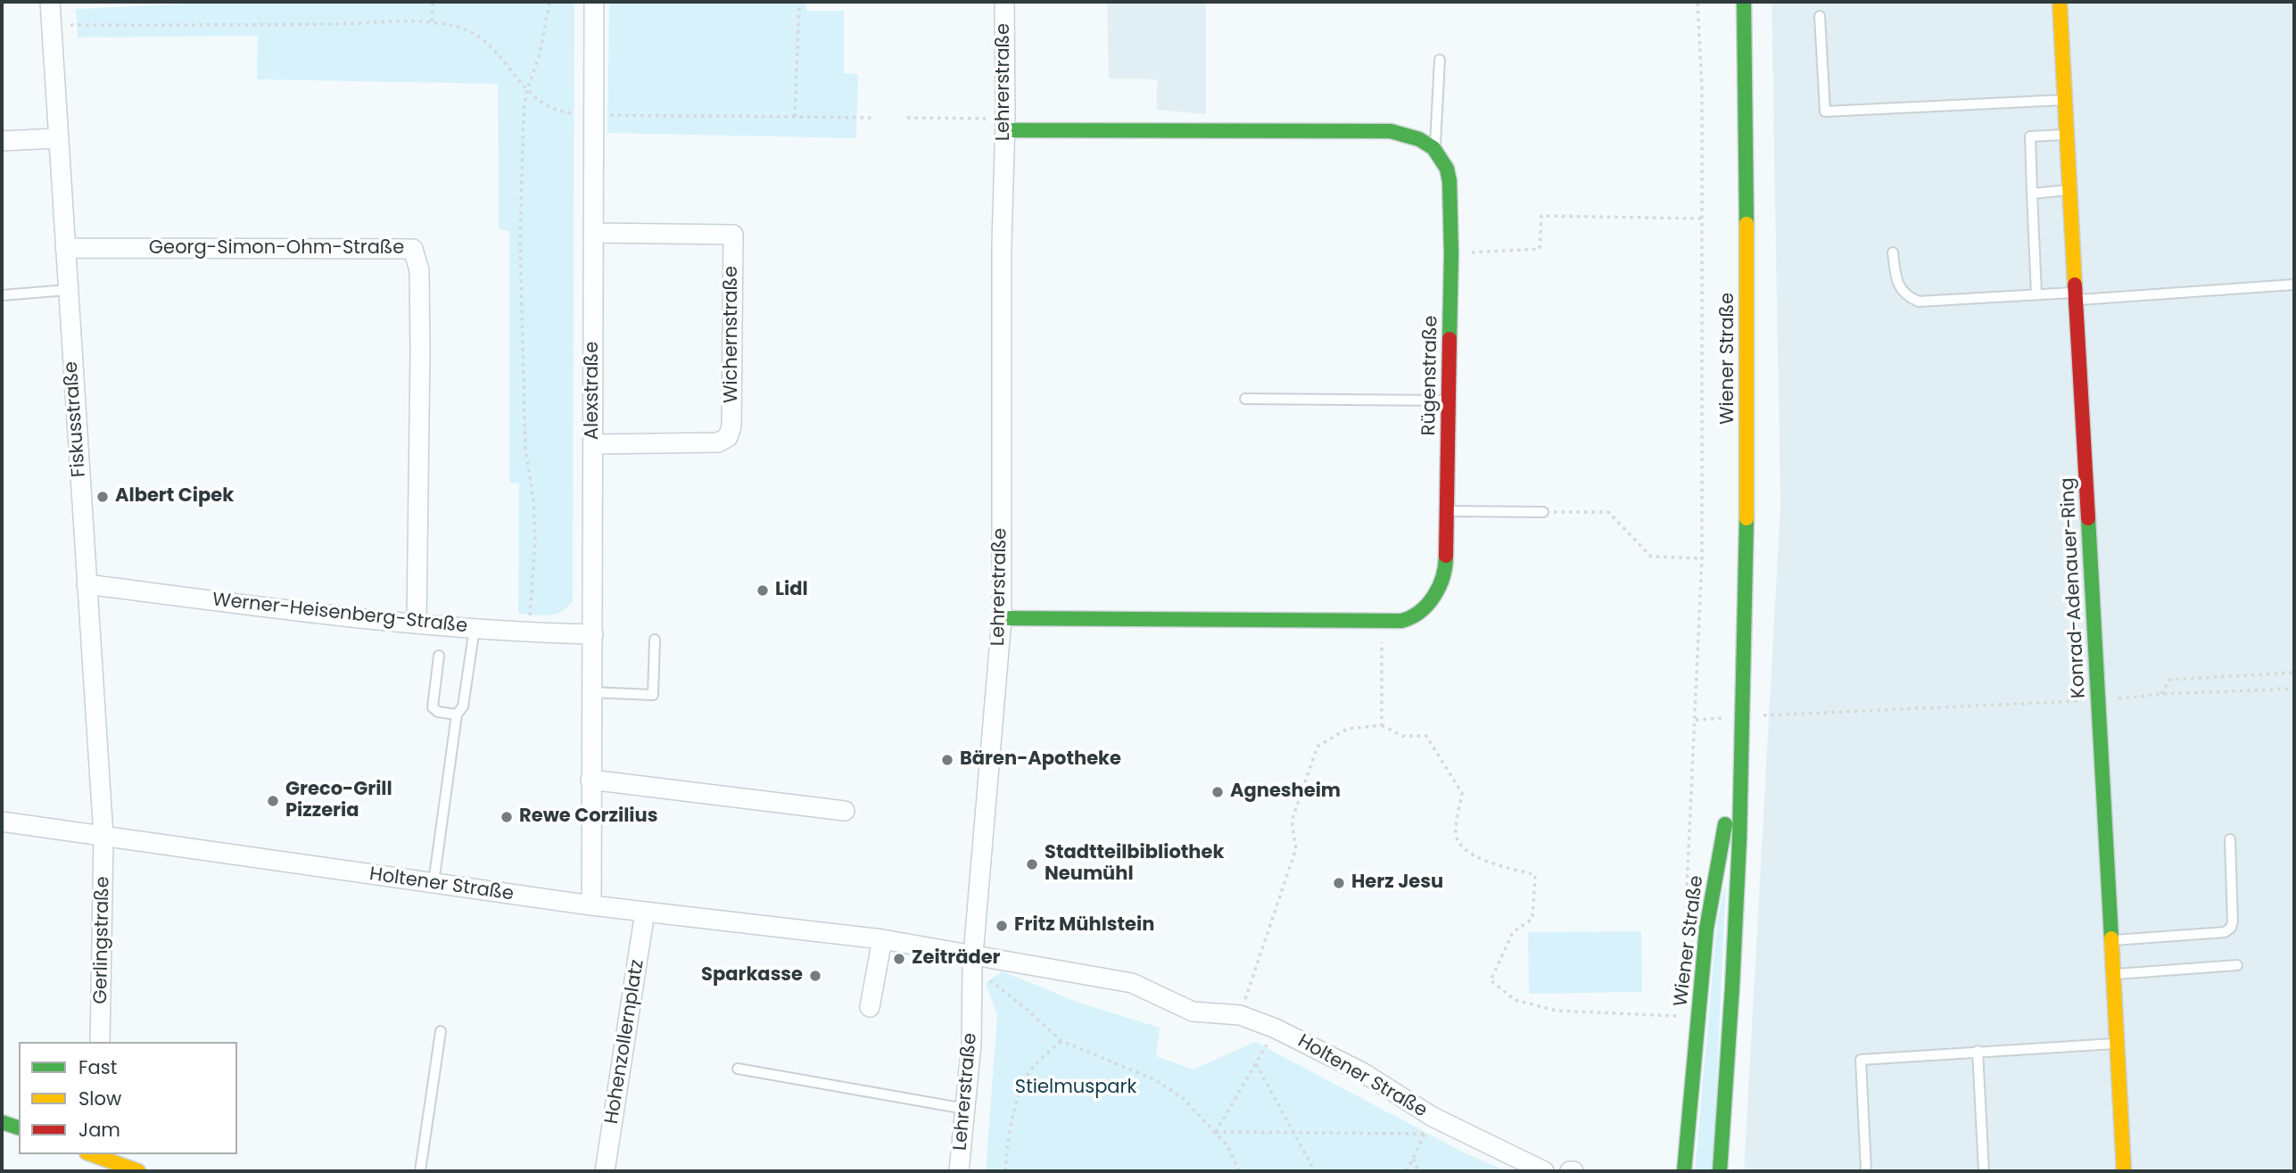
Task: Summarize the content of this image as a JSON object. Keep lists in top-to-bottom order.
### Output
{
  "streets": {
    "street": [
      "Lehrerstraße",
      "Georg-Simon-Ohm-Straße",
      "Wichernstraße",
      "Wiener Straße",
      "Rügenstraße",
      "Alexstraße",
      "Fiskusstraße",
      "Konrad-Adenauer-Ring",
      "Werner-Heisenberg-Straße",
      "Holtener Straße",
      "Gerlingstraße",
      "Hohenzollernplatz"
    ]
  },
  "crossings": [
    ["Lehrerstraße", "Rügenstraße"],
    ["Lehrerstraße", "Holtener Straße"],
    ["Georg-Simon-Ohm-Straße", "Fiskusstraße"],
    ["Georg-Simon-Ohm-Straße", "Werner-Heisenberg-Straße"],
    ["Wichernstraße", "Alexstraße"],
    ["Alexstraße", "Werner-Heisenberg-Straße"],
    ["Alexstraße", "Holtener Straße"],
    ["Fiskusstraße", "Werner-Heisenberg-Straße"],
    ["Fiskusstraße", "Holtener Straße"],
    ["Fiskusstraße", "Gerlingstraße"],
    ["Holtener Straße", "Gerlingstraße"],
    ["Holtener Straße", "Hohenzollernplatz"]
  ],
  "parks": ["Stielmuspark"],
  "places": [
    "Albert Cipek",
    "Lidl",
    "Bären-Apotheke",
    "Agnesheim",
    "Greco-Grill Pizzeria",
    "Rewe Corzilius",
    "Stadtteilbibliothek Neumühl",
    "Herz Jesu",
    "Fritz Mühlstein",
    "Zeiträder",
    "Sparkasse"
  ],
  "legend": ["Fast", "Slow", "Jam"]
}
